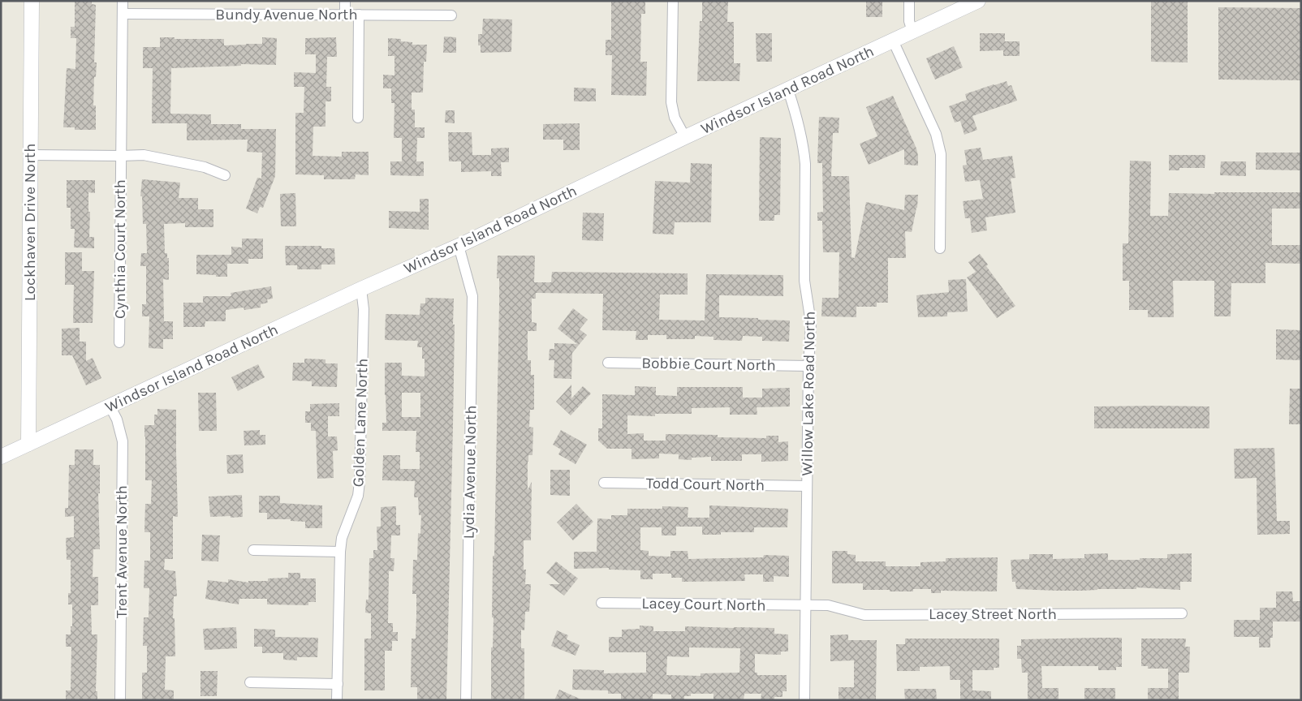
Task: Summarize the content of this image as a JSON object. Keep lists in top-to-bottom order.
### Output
{
  "streets": {
    "street": [
      "Bundy Avenue North",
      "Windsor Island Road North",
      "Lockhaven Drive North",
      "Cynthia Court North",
      "Bobbie Court North",
      "Willow Lake Road North",
      "Golden Lane North",
      "Lydia Avenue North",
      "Todd Court North",
      "Trent Avenue North",
      "Lacey Court North",
      "Lacey Street North"
    ]
  },
  "crossings": [
    ["Bundy Avenue North", "Cynthia Court North"],
    ["Windsor Island Road North", "Lockhaven Drive North"],
    ["Windsor Island Road North", "Willow Lake Road North"],
    ["Windsor Island Road North", "Golden Lane North"],
    ["Windsor Island Road North", "Lydia Avenue North"],
    ["Windsor Island Road North", "Trent Avenue North"],
    ["Bobbie Court North", "Willow Lake Road North"],
    ["Willow Lake Road North", "Todd Court North"],
    ["Willow Lake Road North", "Lacey Court North"],
    ["Willow Lake Road North", "Lacey Street North"],
    ["Lacey Court North", "Lacey Street North"]
  ]
}
